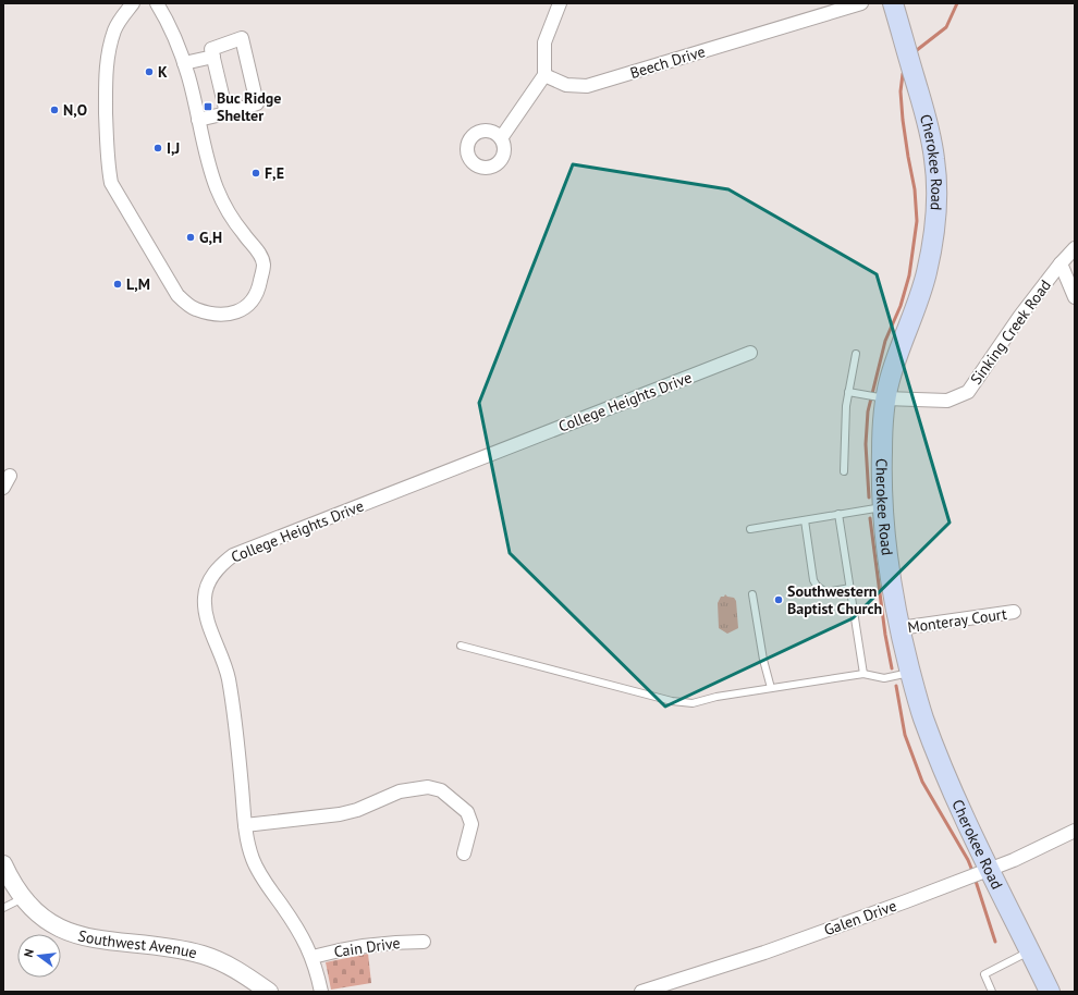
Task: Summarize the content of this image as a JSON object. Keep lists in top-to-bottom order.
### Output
{
  "streets": {
    "main road": ["Cherokee Road"],
    "street": [
      "Beech Drive",
      "Sinking Creek Road",
      "College Heights Drive",
      "Monteray Court",
      "Galen Drive",
      "Southwest Avenue",
      "Cain Drive"
    ]
  },
  "crossings": [
    ["Cherokee Road", "Sinking Creek Road"],
    ["Cherokee Road", "Monteray Court"],
    ["Cherokee Road", "Galen Drive"],
    ["College Heights Drive", "Cain Drive"]
  ],
  "places": {
    "other": [
      "K",
      "N,O",
      "I,J",
      "F,E",
      "G,H",
      "L,M",
      "Southwestern Baptist Church"
    ],
    "transit": ["Buc Ridge Shelter"]
  },
  "north": "left"
}
